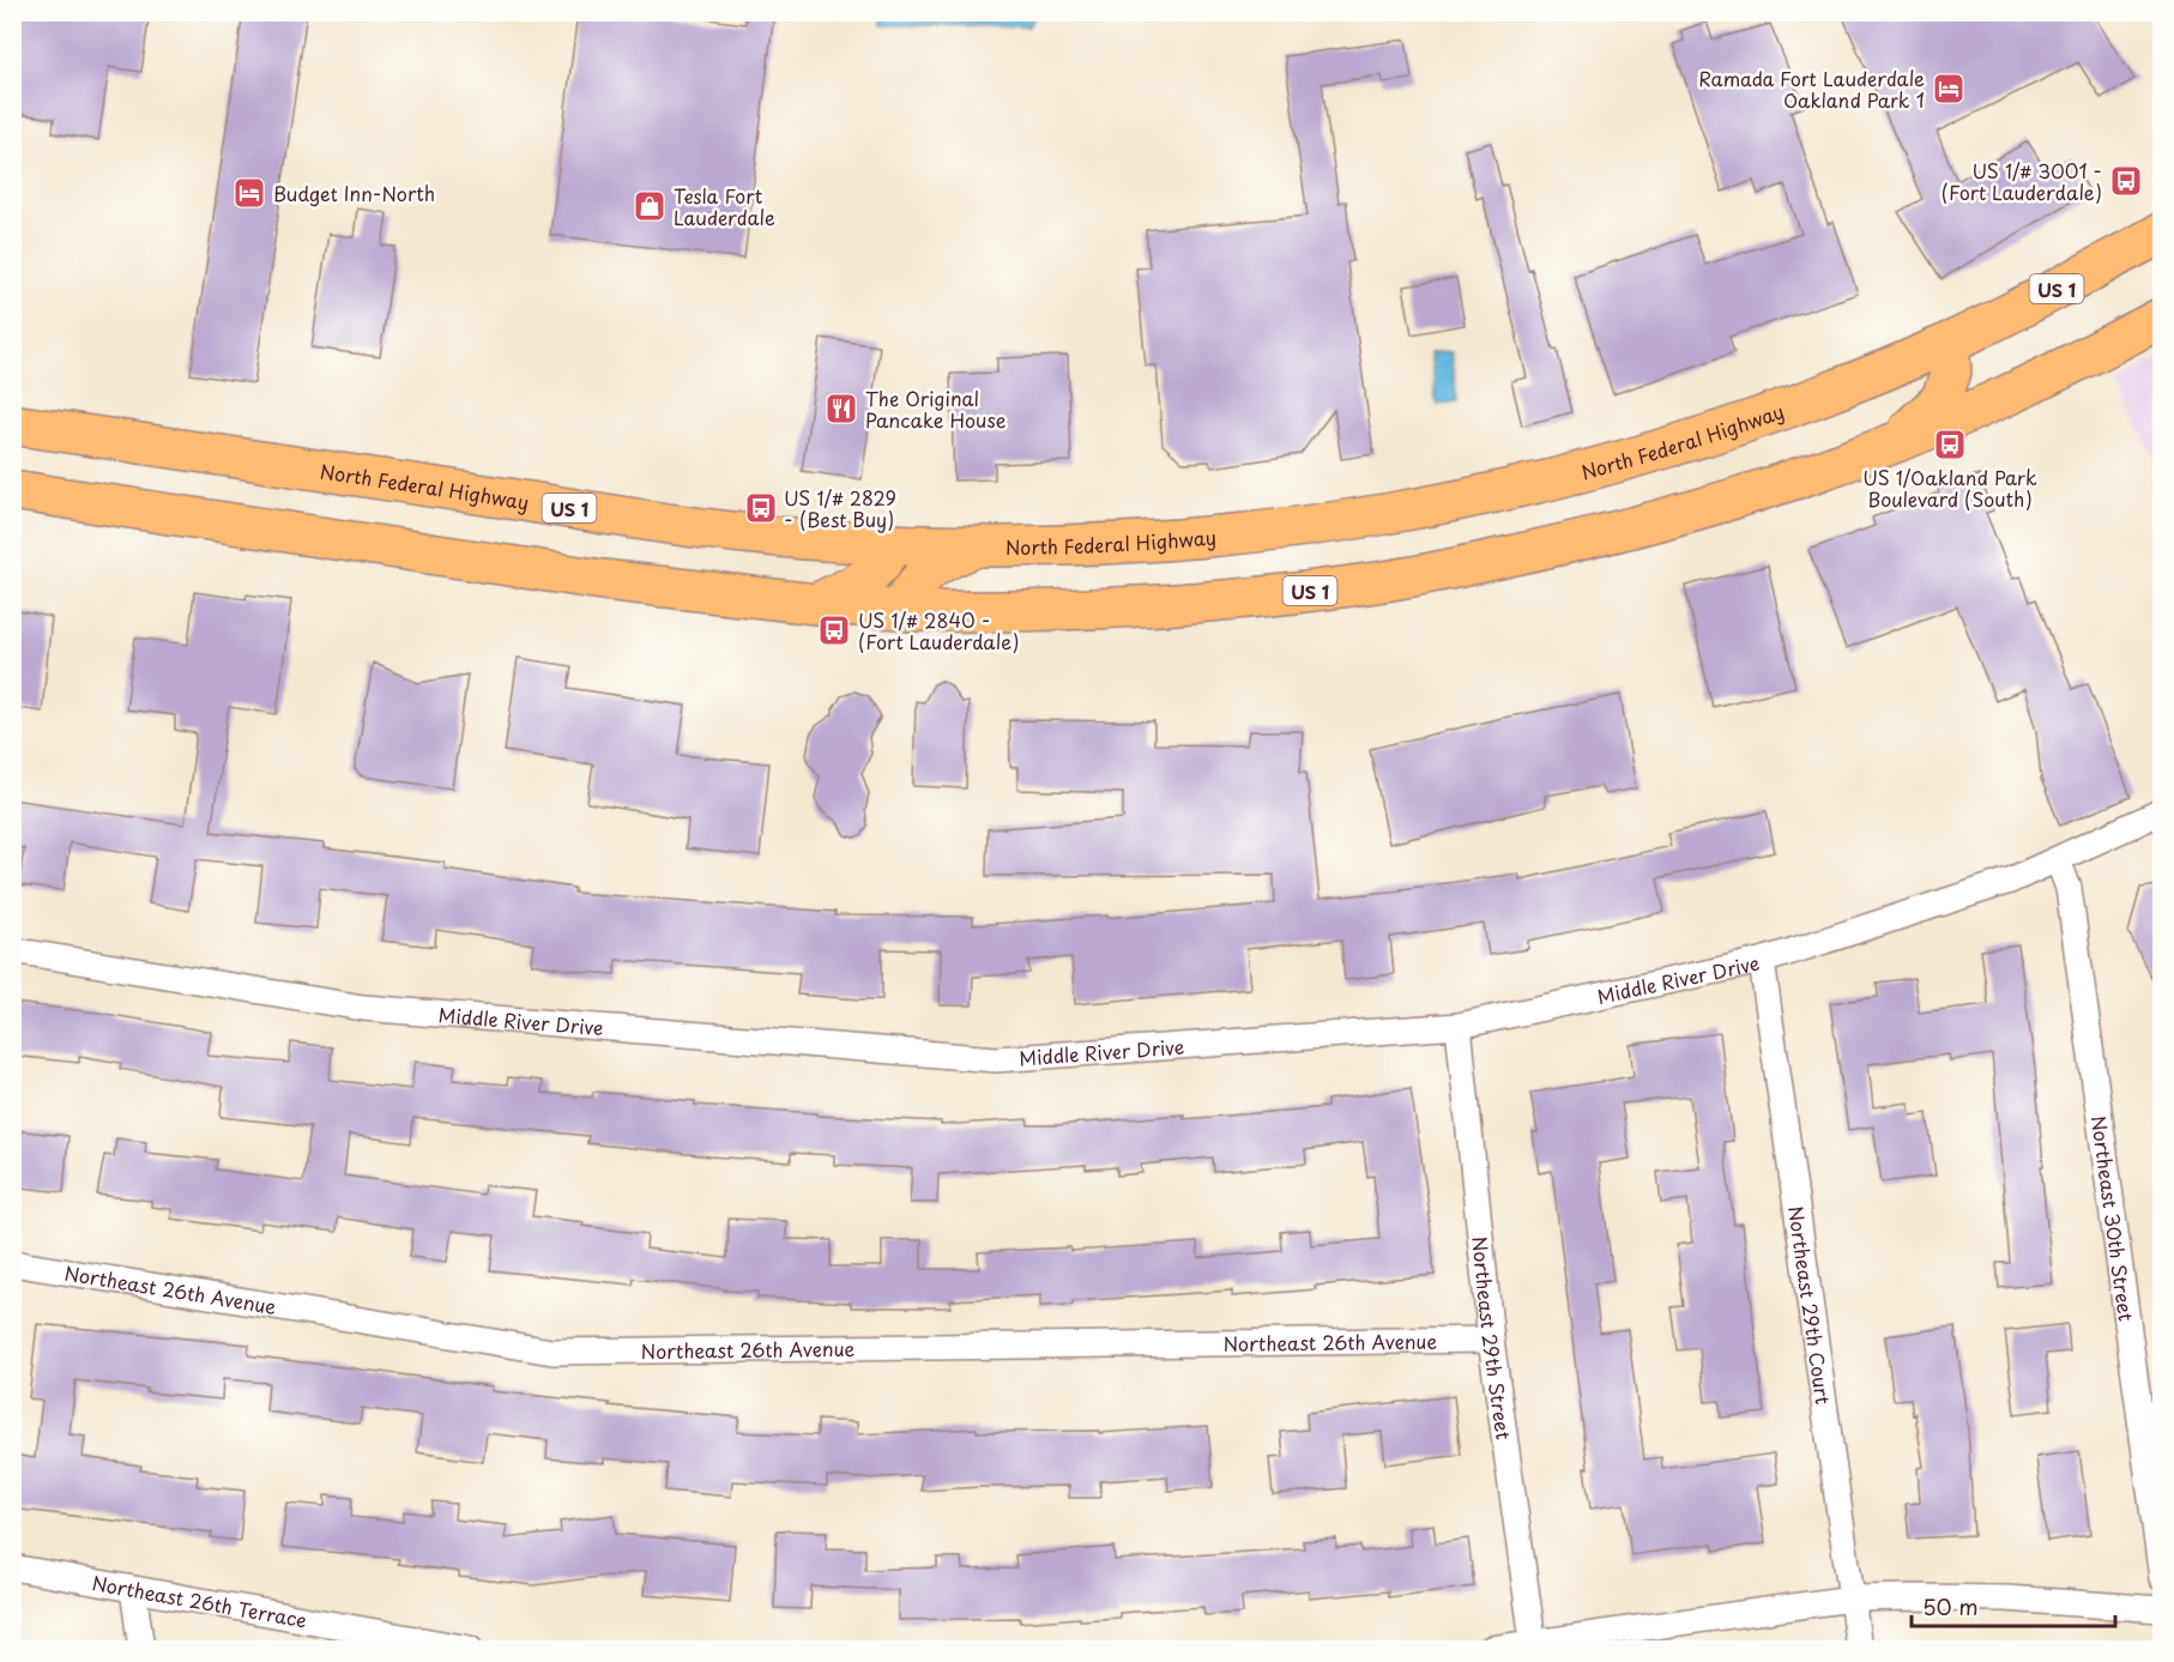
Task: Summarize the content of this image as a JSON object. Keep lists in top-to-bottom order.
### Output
{
  "streets": {
    "main road": ["US 1", "North Federal Highway"],
    "street": [
      "Middle River Drive",
      "Northeast 30th Street",
      "Northeast 26th Avenue",
      "Northeast 29th Court",
      "Northeast 29th Street",
      "Northeast 26th Terrace"
    ]
  },
  "crossings": [
    ["Middle River Drive", "Northeast 30th Street"],
    ["Middle River Drive", "Northeast 29th Court"],
    ["Middle River Drive", "Northeast 29th Street"],
    ["Northeast 26th Avenue", "Northeast 29th Street"]
  ],
  "places": {
    "hotel": ["Ramada Fort Lauderdale Oakland Park 1", "Budget Inn-North"],
    "bus stop": [
      "US 1/# 3001 - (Fort Lauderdale)",
      "US 1/Oakland Park Boulevard (South)",
      "US 1/# 2829 - (Best Buy)",
      "US 1/# 2840 - (Fort Lauderdale)"
    ],
    "shop": ["Tesla Fort Lauderdale"],
    "restaurant": ["The Original Pancake House"]
  },
  "scale_bar": "50 m"
}
